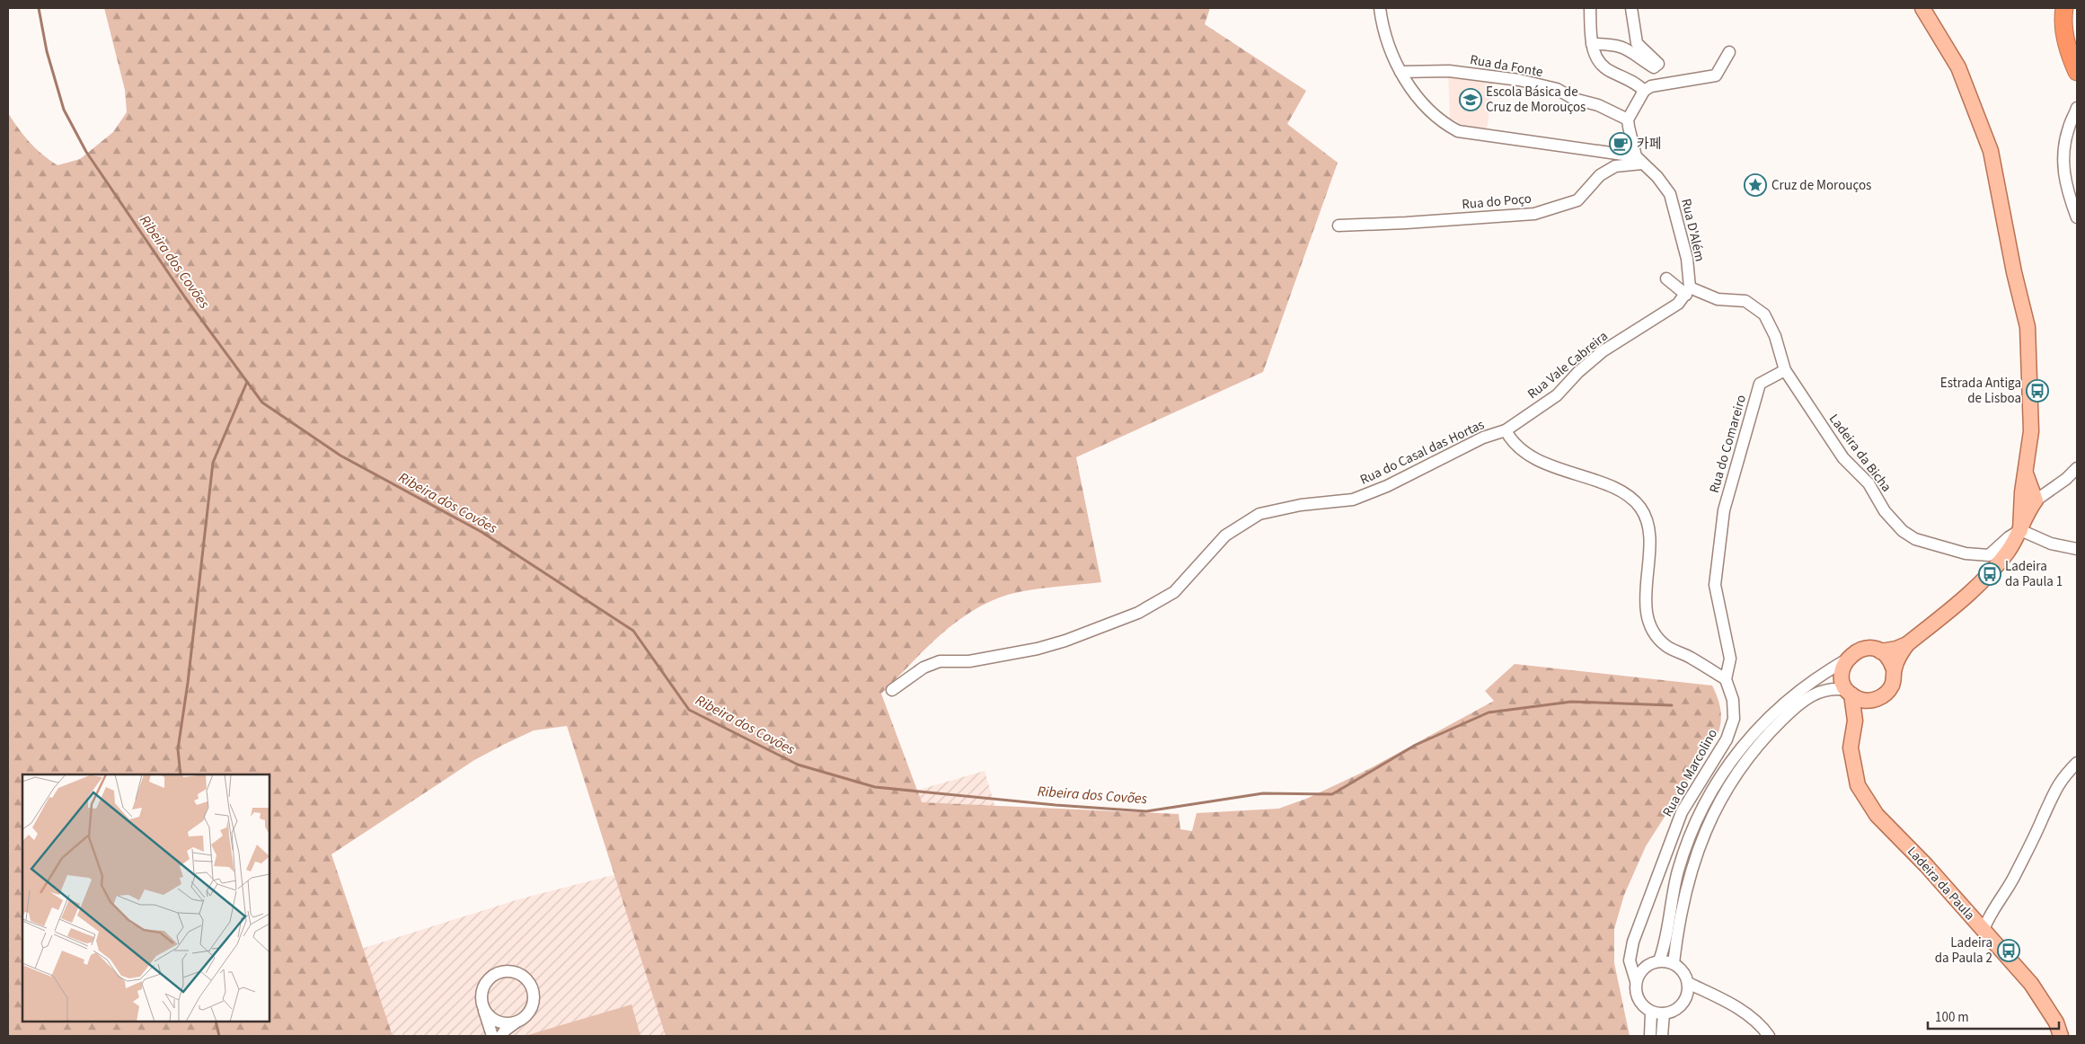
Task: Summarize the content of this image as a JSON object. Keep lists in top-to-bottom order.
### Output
{
  "streets": {
    "main road": ["Ladeira da Paula"],
    "street": [
      "Rua da Fonte",
      "Rua do Poço",
      "Rua D'Além",
      "Rua Vale Cabreira",
      "Rua do Comareiro",
      "Rua do Casal das Hortas",
      "Ladeira da Bicha",
      "Rua do Marcolino"
    ]
  },
  "crossings": [
    ["Rua do Poço", "Rua D'Além"],
    ["Rua D'Além", "Rua Vale Cabreira"],
    ["Rua Vale Cabreira", "Rua do Casal das Hortas"],
    ["Rua do Comareiro", "Ladeira da Bicha"],
    ["Rua do Comareiro", "Rua do Marcolino"]
  ],
  "water": ["Ribeira dos Covões"],
  "places": {
    "school or university": ["Escola Básica de Cruz de Morouços"],
    "cafe": ["카페"],
    "place": ["Cruz de Morouços"],
    "bus stop": ["Estrada Antiga de Lisboa", "Ladeira da Paula 1", "Ladeira da Paula 2"]
  },
  "scale_bar": "100 m"
}
